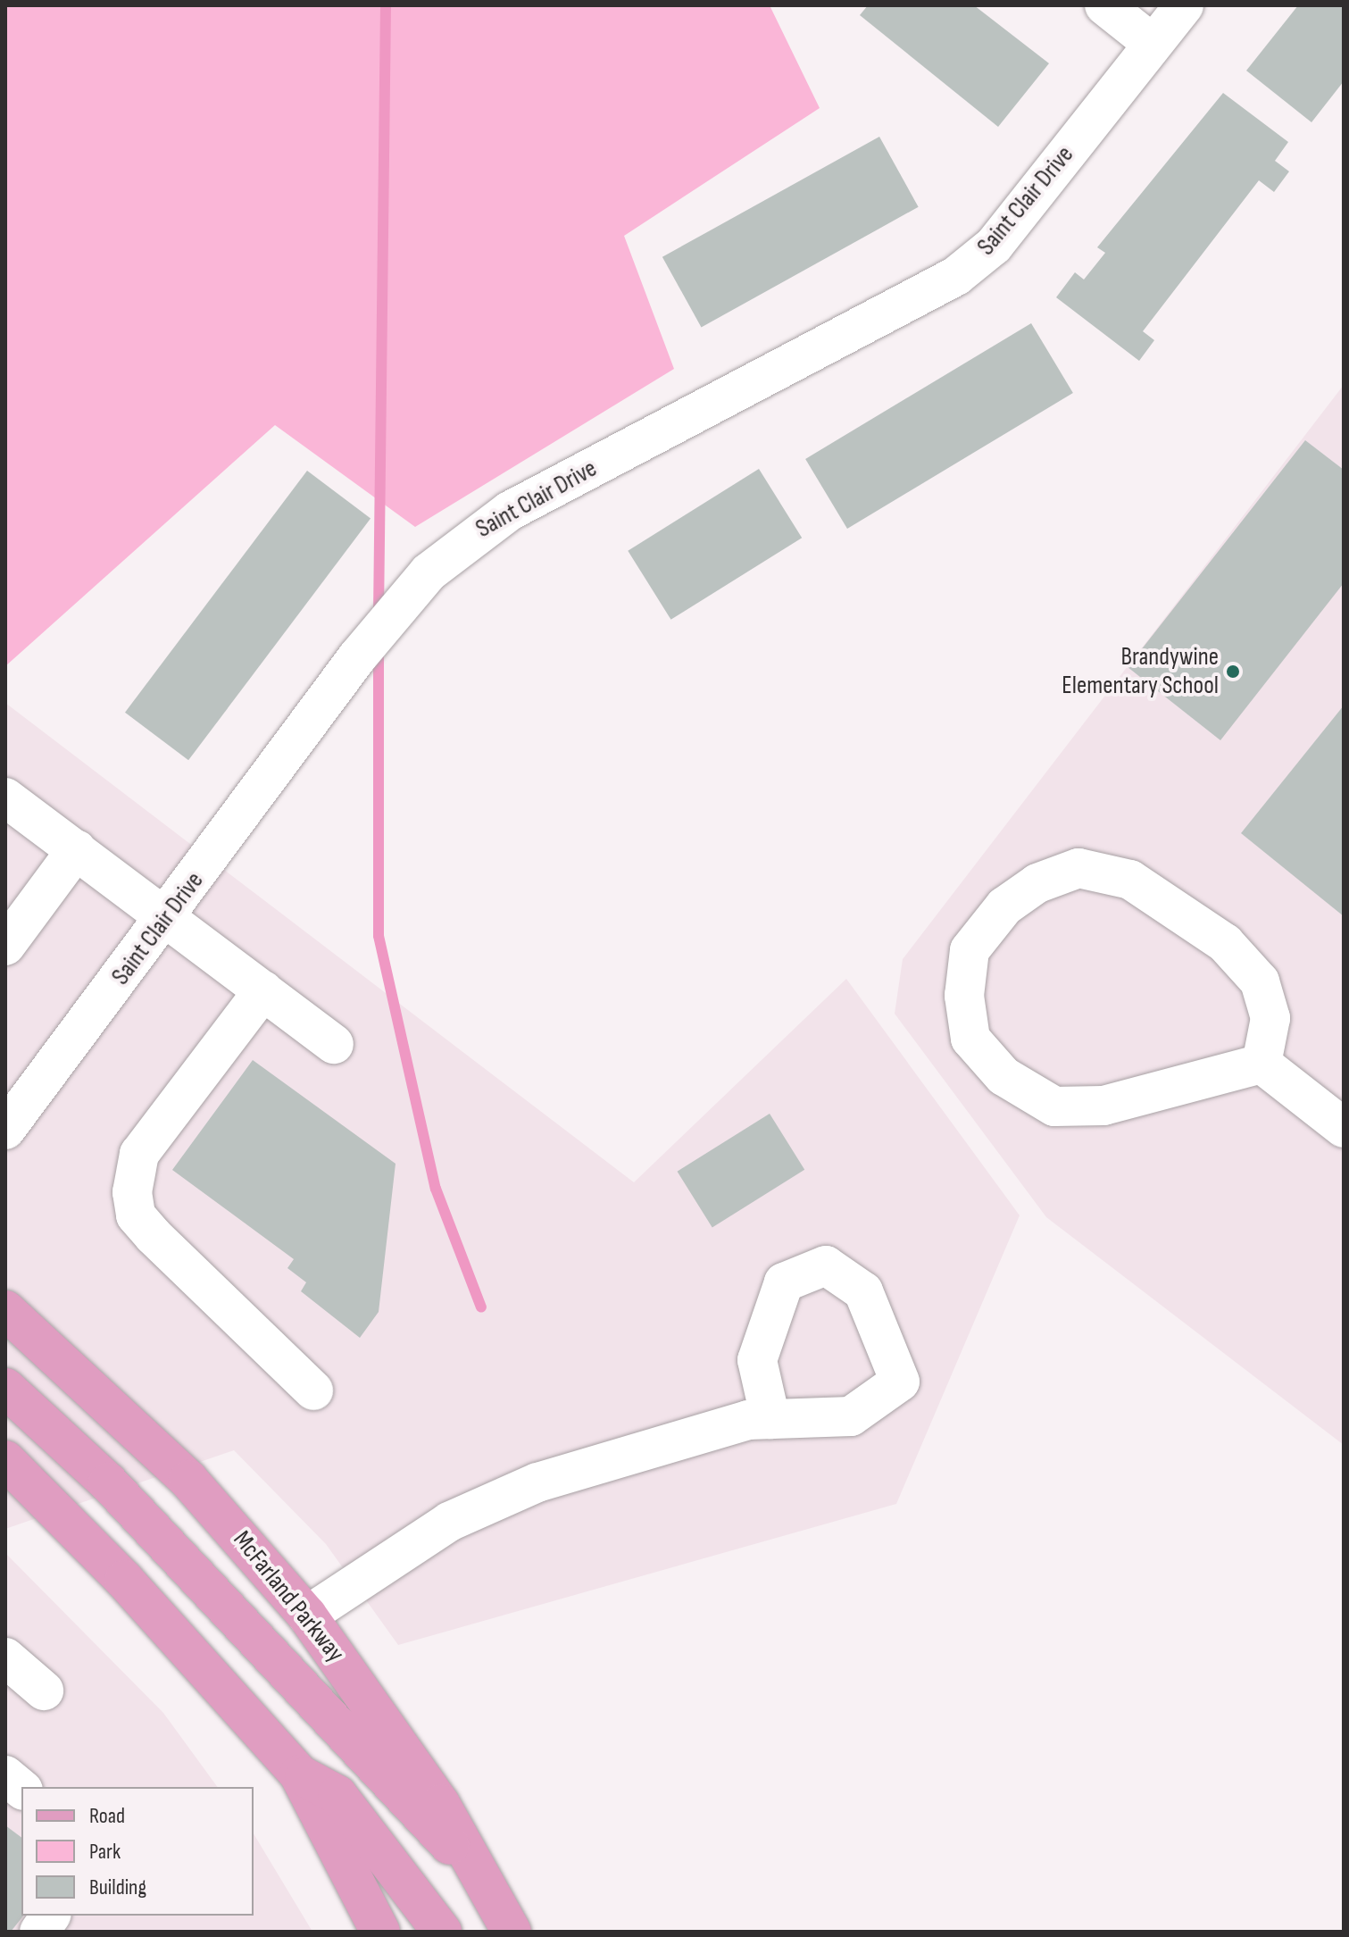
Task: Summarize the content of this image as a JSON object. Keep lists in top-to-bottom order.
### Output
{
  "streets": {
    "main road": ["McFarland Parkway"],
    "street": ["Saint Clair Drive"]
  },
  "places": ["Brandywine Elementary School"],
  "legend": ["Road", "Park", "Building"]
}
